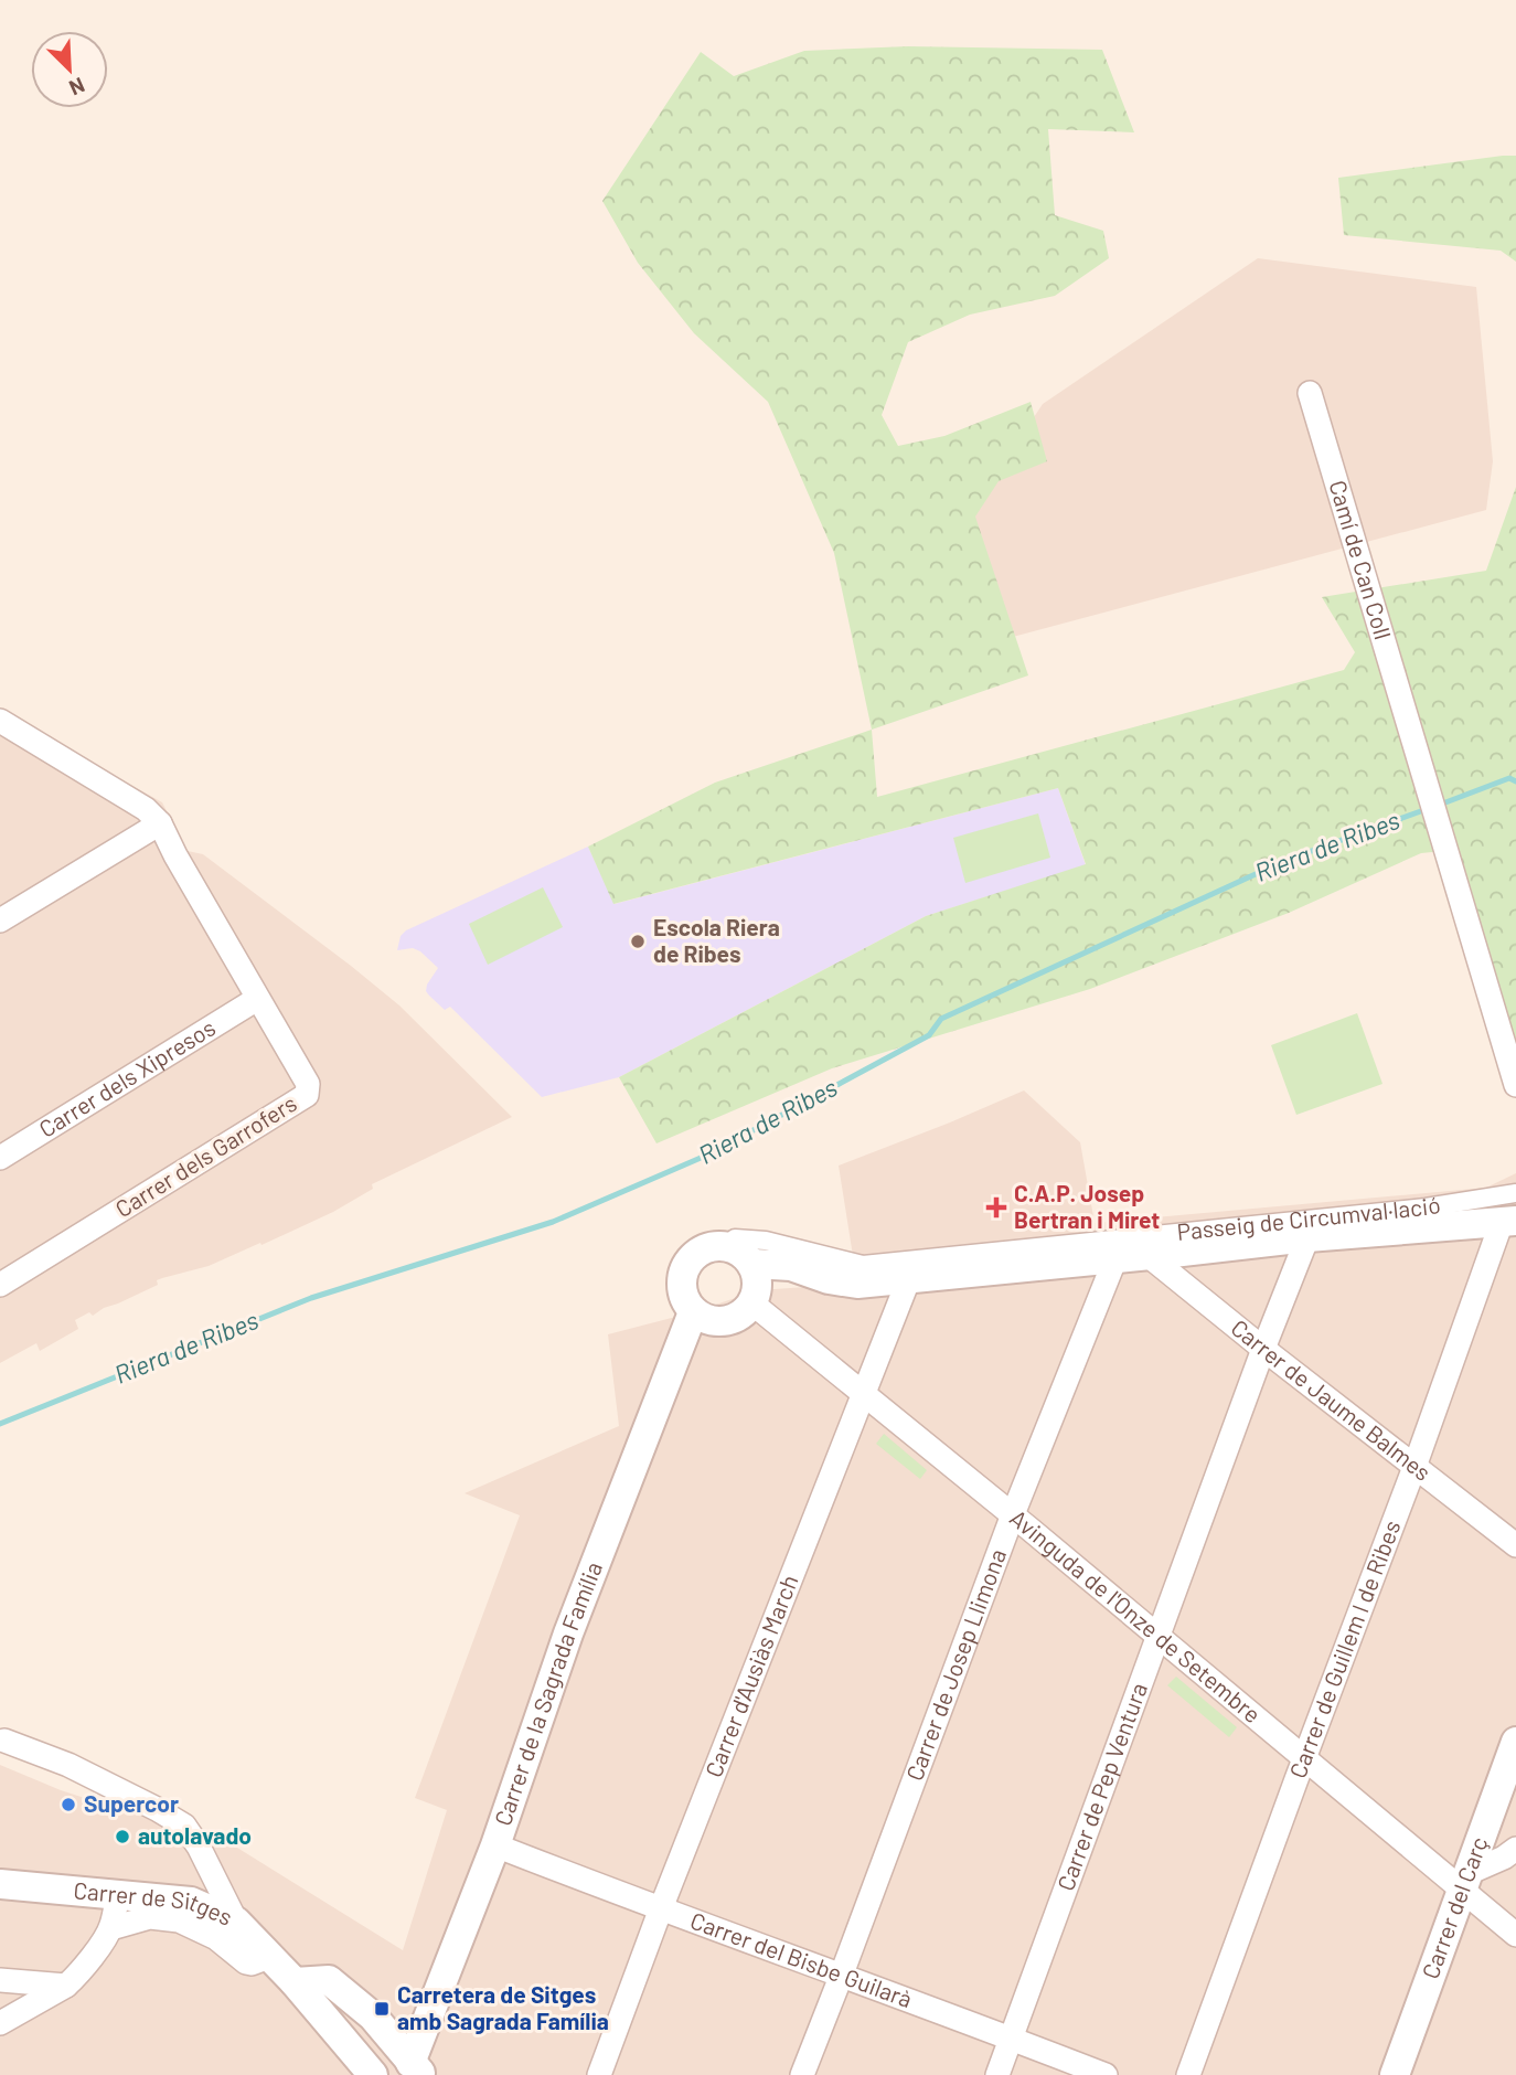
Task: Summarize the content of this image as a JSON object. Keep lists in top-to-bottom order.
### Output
{
  "streets": {
    "street": [
      "Camí de Can Coll",
      "Carrer dels Xipresos",
      "Carrer dels Garrofers",
      "Passeig de Circumval·lació",
      "Carrer de Jaume Balmes",
      "Avinguda de l'Onze de Setembre",
      "Carrer de Guillem I de Ribes",
      "Carrer de Josep Llimona",
      "Carrer d'Ausiàs March",
      "Carrer de la Sagrada Família",
      "Carrer de Pep Ventura",
      "Carrer de Sitges",
      "Carrer del Carç",
      "Carrer del Bisbe Guilarà"
    ]
  },
  "crossings": [
    ["Carrer dels Xipresos", "Carrer dels Garrofers"],
    ["Passeig de Circumval·lació", "Carrer de Jaume Balmes"],
    ["Passeig de Circumval·lació", "Avinguda de l'Onze de Setembre"],
    ["Passeig de Circumval·lació", "Carrer de Guillem I de Ribes"],
    ["Passeig de Circumval·lació", "Carrer de Josep Llimona"],
    ["Passeig de Circumval·lació", "Carrer d'Ausiàs March"],
    ["Passeig de Circumval·lació", "Carrer de la Sagrada Família"],
    ["Passeig de Circumval·lació", "Carrer de Pep Ventura"],
    ["Carrer de Jaume Balmes", "Carrer de Guillem I de Ribes"],
    ["Carrer de Jaume Balmes", "Carrer de Pep Ventura"],
    ["Avinguda de l'Onze de Setembre", "Carrer de Guillem I de Ribes"],
    ["Avinguda de l'Onze de Setembre", "Carrer de Josep Llimona"],
    ["Avinguda de l'Onze de Setembre", "Carrer d'Ausiàs March"],
    ["Avinguda de l'Onze de Setembre", "Carrer de la Sagrada Família"],
    ["Avinguda de l'Onze de Setembre", "Carrer de Pep Ventura"],
    ["Avinguda de l'Onze de Setembre", "Carrer del Carç"],
    ["Carrer de Josep Llimona", "Carrer del Bisbe Guilarà"],
    ["Carrer d'Ausiàs March", "Carrer del Bisbe Guilarà"],
    ["Carrer de la Sagrada Família", "Carrer del Bisbe Guilarà"],
    ["Carrer de Pep Ventura", "Carrer del Bisbe Guilarà"]
  ],
  "water": ["Riera de Ribes"],
  "places": {
    "other": ["Escola Riera de Ribes", "Supercor", "autolavado"],
    "health": ["C.A.P. Josep Bertran i Miret"],
    "transit": ["Carretera de Sitges amb Sagrada Família"]
  },
  "north": "bottom right"
}
